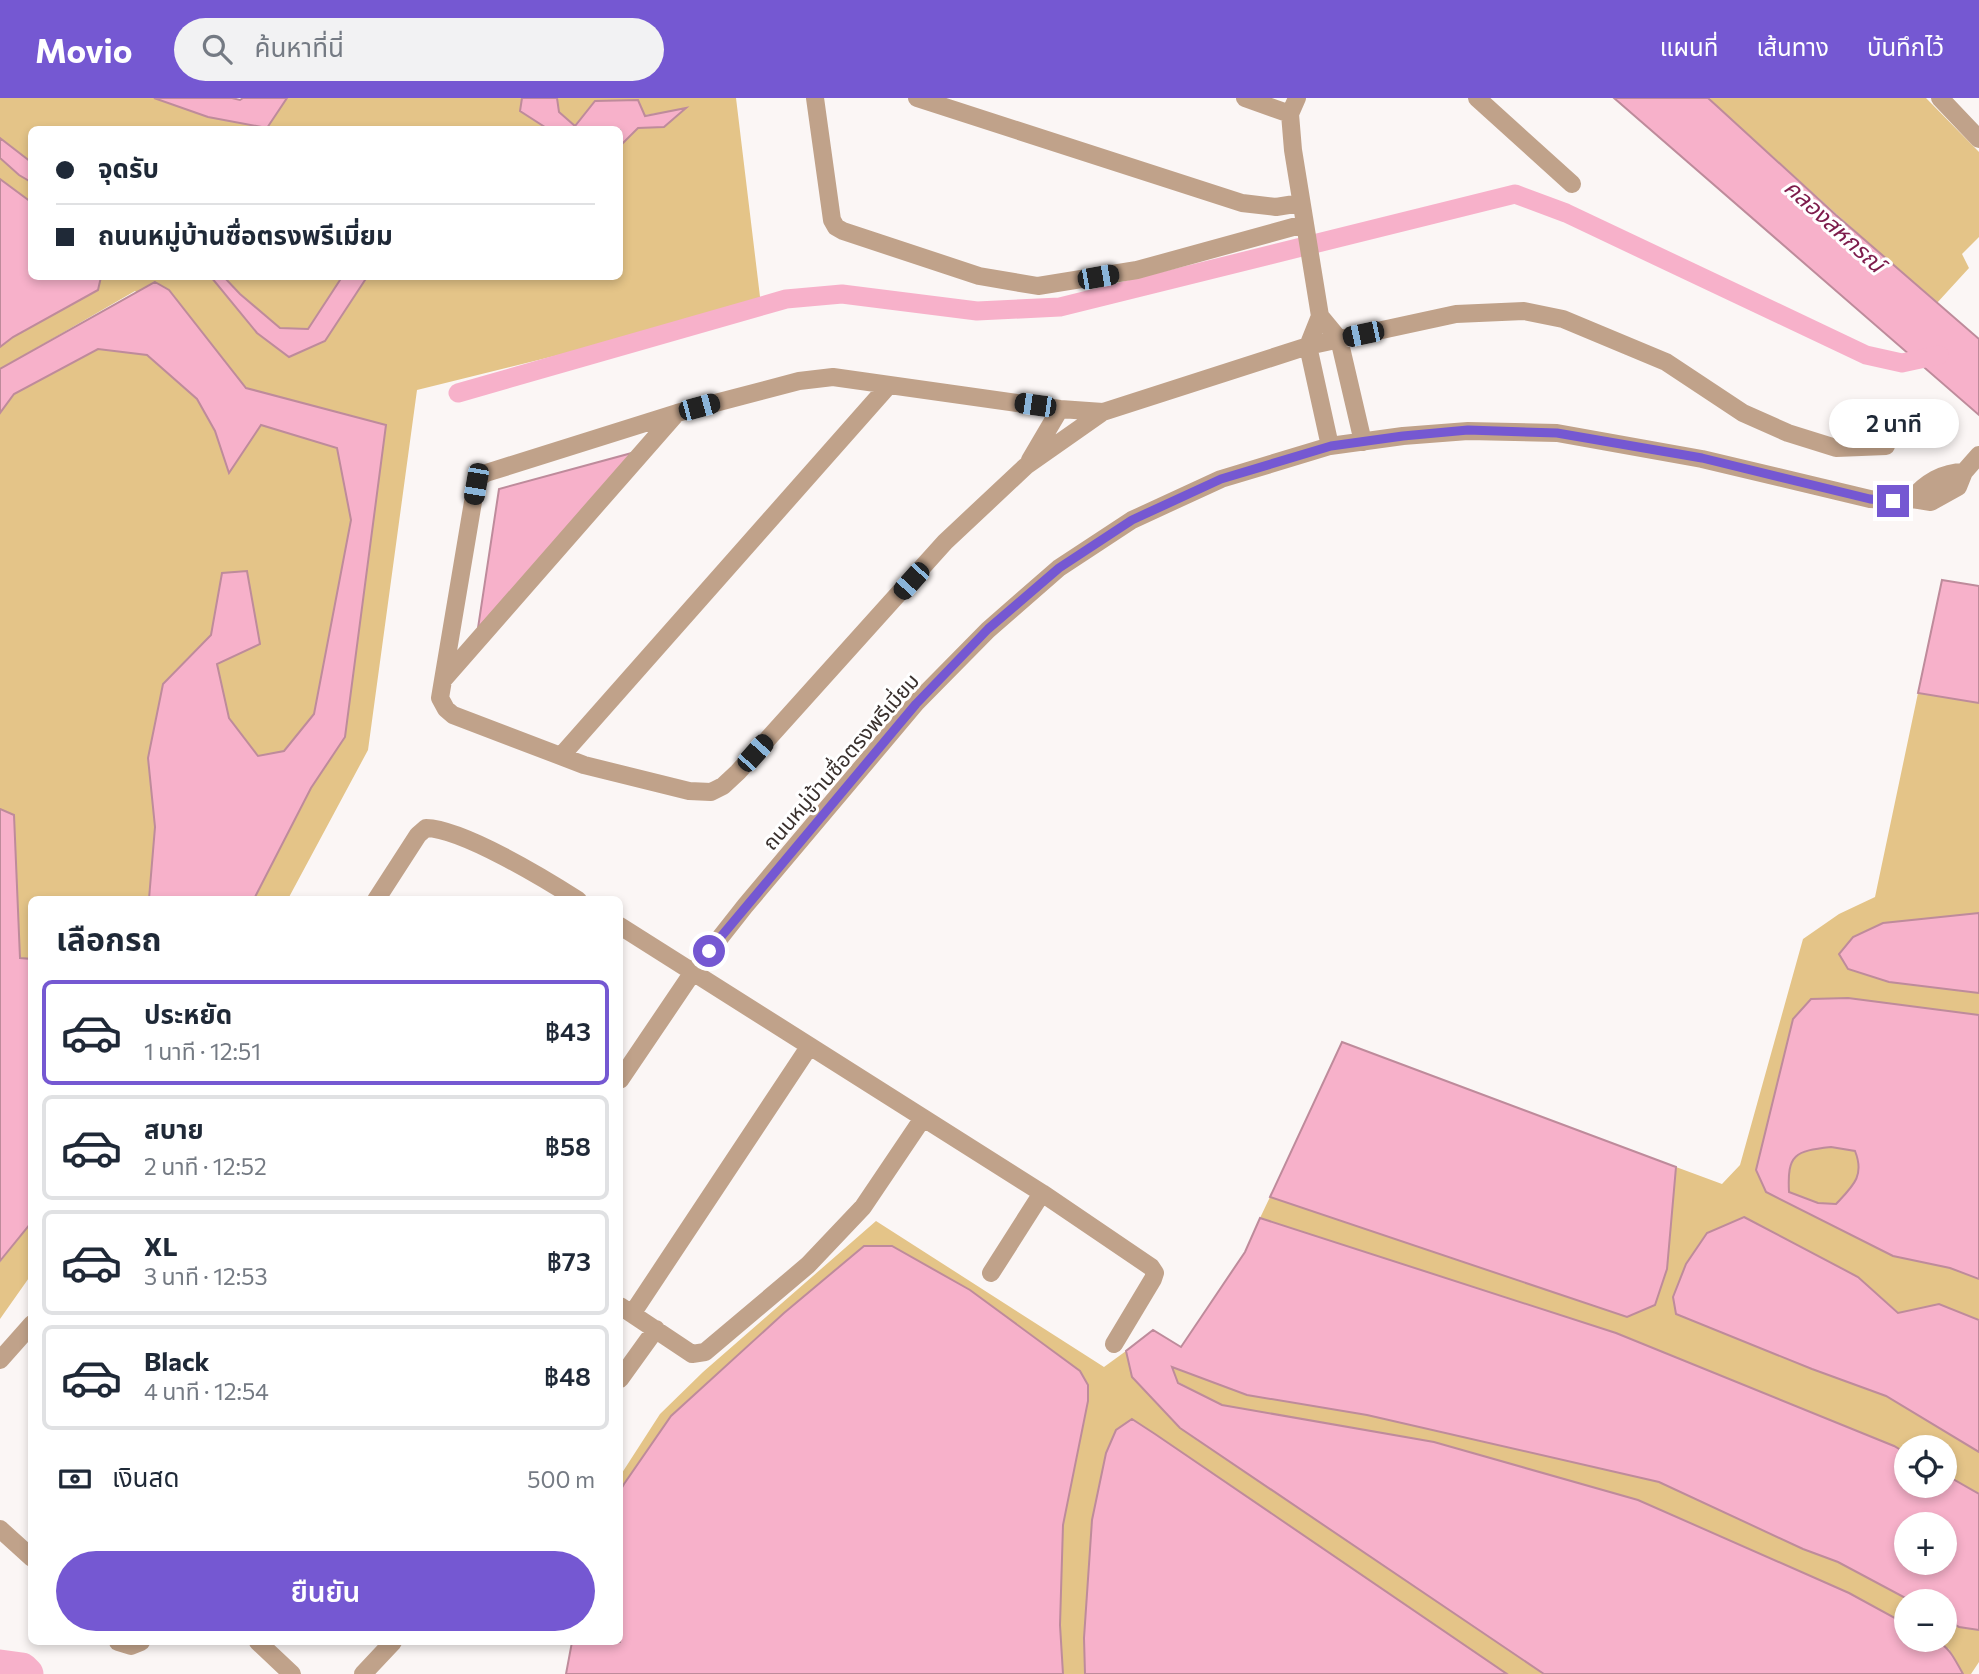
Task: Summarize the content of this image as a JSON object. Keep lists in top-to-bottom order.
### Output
{
  "streets": {
    "street": ["ถนนหมู่บ้านซื่อตรงพรีเมี่ยม"]
  },
  "water": ["คลองสหกรณ์"],
  "page": {
    "header": "Movio",
    "search": "ค้นหาที่นี่",
    "nav": ["แผนที่", "เส้นทาง", "บันทึกไว้"],
    "banner": ["จุดรับ", "ถนนหมู่บ้านซื่อตรงพรีเมี่ยม"],
    "bubble": "2 นาที",
    "heading": "เลือกรถ",
    "list": [
      {
        "name": "ประหยัด",
        "note": "1 นาที · 12:51",
        "value": "฿43"
      },
      {
        "name": "สบาย",
        "note": "2 นาที · 12:52",
        "value": "฿58"
      },
      {
        "name": "XL",
        "note": "3 นาที · 12:53",
        "value": "฿73"
      },
      {
        "name": "Black",
        "note": "4 นาที · 12:54",
        "value": "฿48"
      }
    ],
    "map_buttons": ["+", "−"],
    "pay": ["เงินสด", "500 m"],
    "buttons": "ยืนยัน"
  }
}
